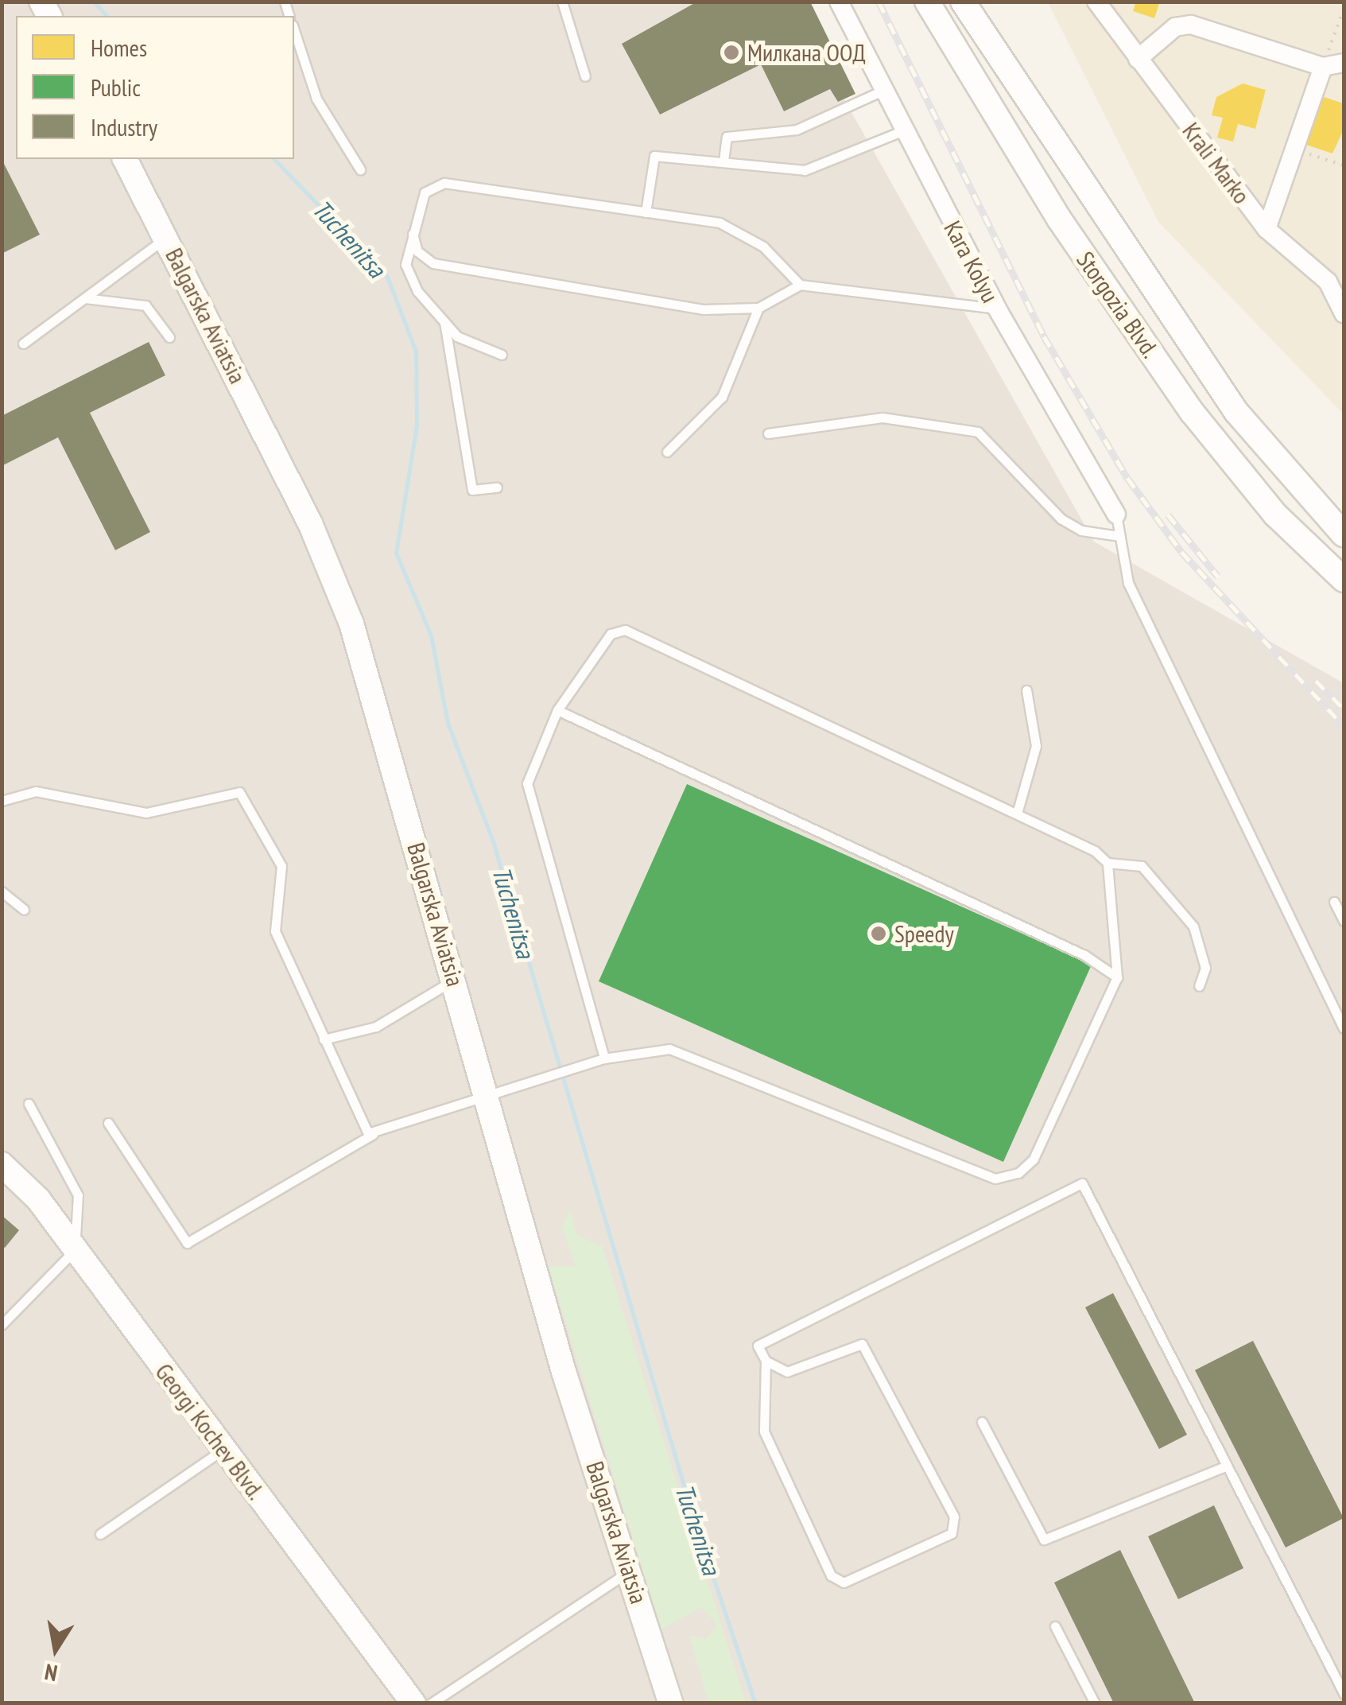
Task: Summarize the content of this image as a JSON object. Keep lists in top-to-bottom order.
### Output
{
  "streets": {
    "main road": ["Storgozia Blvd.", "Balgarska Aviatsia", "Georgi Kochev Blvd."],
    "street": ["Krali Marko", "Kara Kolyu"]
  },
  "water": ["Tuchenitsa"],
  "places": ["Милкана OOД", "Speedy"],
  "legend": ["Homes", "Public", "Industry"],
  "north": "bottom"
}
